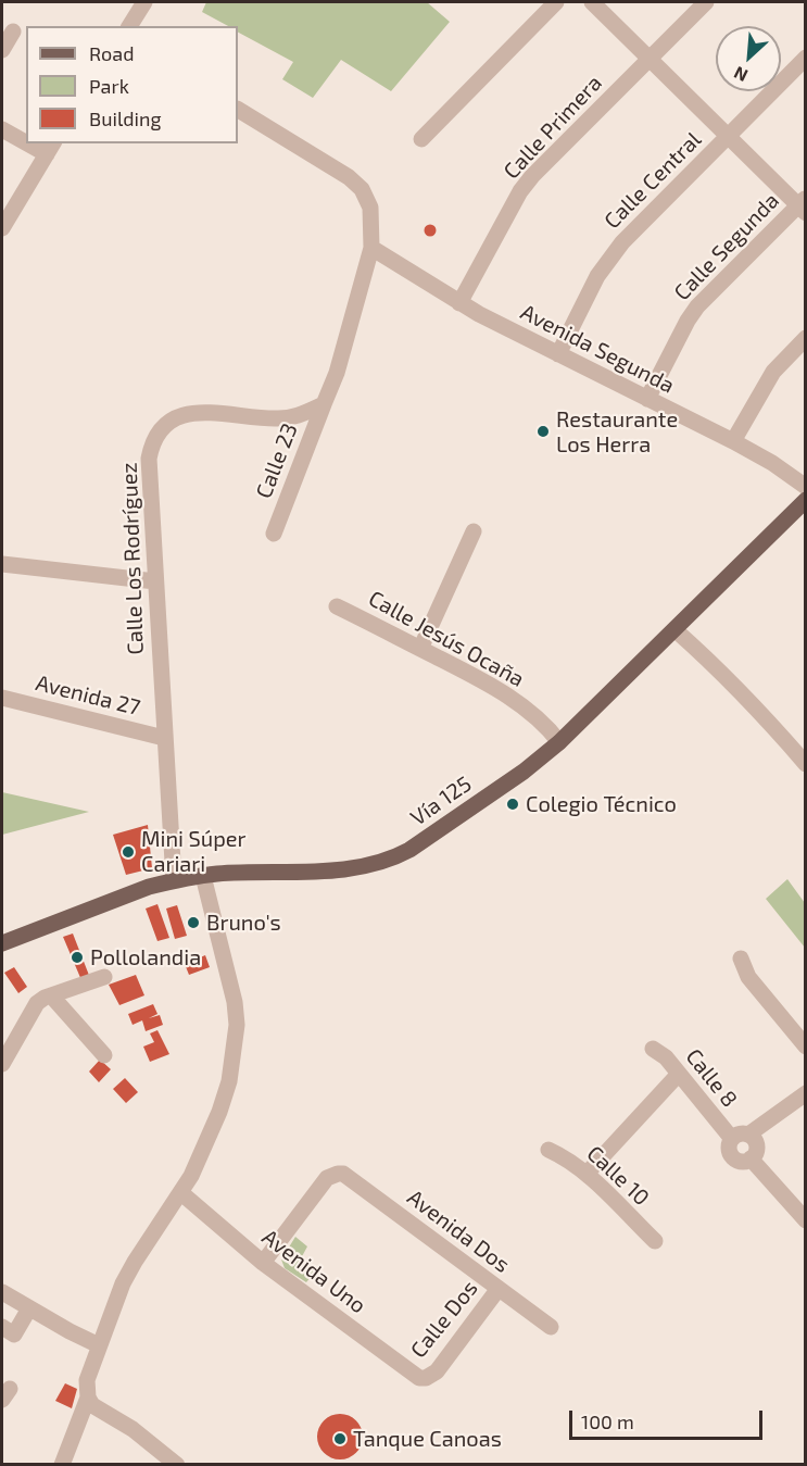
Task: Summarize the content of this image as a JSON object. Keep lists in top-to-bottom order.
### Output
{
  "streets": {
    "main road": ["Vía 125"],
    "street": [
      "Calle Primera",
      "Calle Central",
      "Calle Segunda",
      "Avenida Segunda",
      "Calle 23",
      "Calle Los Rodríguez",
      "Calle Jesús Ocaña",
      "Avenida 27",
      "Calle 8",
      "Calle 10",
      "Avenida Dos",
      "Avenida Uno",
      "Calle Dos"
    ]
  },
  "crossings": [
    ["Calle Primera", "Avenida Segunda"],
    ["Calle Central", "Avenida Segunda"],
    ["Calle Segunda", "Avenida Segunda"],
    ["Calle 23", "Calle Los Rodríguez"],
    ["Calle Los Rodríguez", "Avenida 27"],
    ["Calle Los Rodríguez", "Vía 125"],
    ["Calle Jesús Ocaña", "Vía 125"],
    ["Avenida Dos", "Avenida Uno"],
    ["Avenida Dos", "Calle Dos"],
    ["Avenida Uno", "Calle Dos"]
  ],
  "places": [
    "Restaurante Los Herra",
    "Colegio Técnico",
    "Mini Súper Cariari",
    "Bruno's",
    "Pollolandia",
    "Tanque Canoas"
  ],
  "legend": ["Road", "Park", "Building"],
  "scale_bar": "100 m",
  "north": "bottom left"
}
